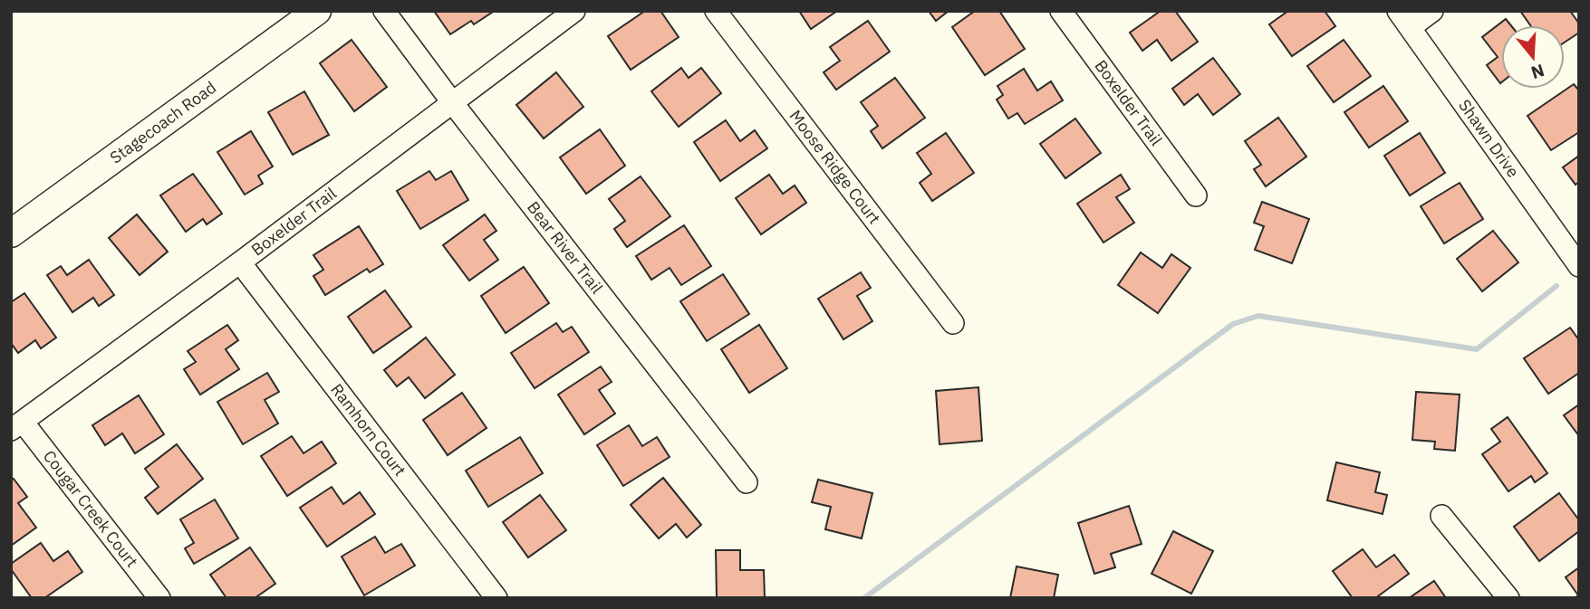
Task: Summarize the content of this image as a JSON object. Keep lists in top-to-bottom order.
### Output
{
  "streets": {
    "main road": ["Stagecoach Road"],
    "street": [
      "Boxelder Trail",
      "Shawn Drive",
      "Moose Ridge Court",
      "Bear River Trail",
      "Ramhorn Court",
      "Cougar Creek Court"
    ]
  },
  "crossings": [
    ["Boxelder Trail", "Bear River Trail"],
    ["Boxelder Trail", "Ramhorn Court"],
    ["Boxelder Trail", "Cougar Creek Court"]
  ],
  "north": "bottom"
}
